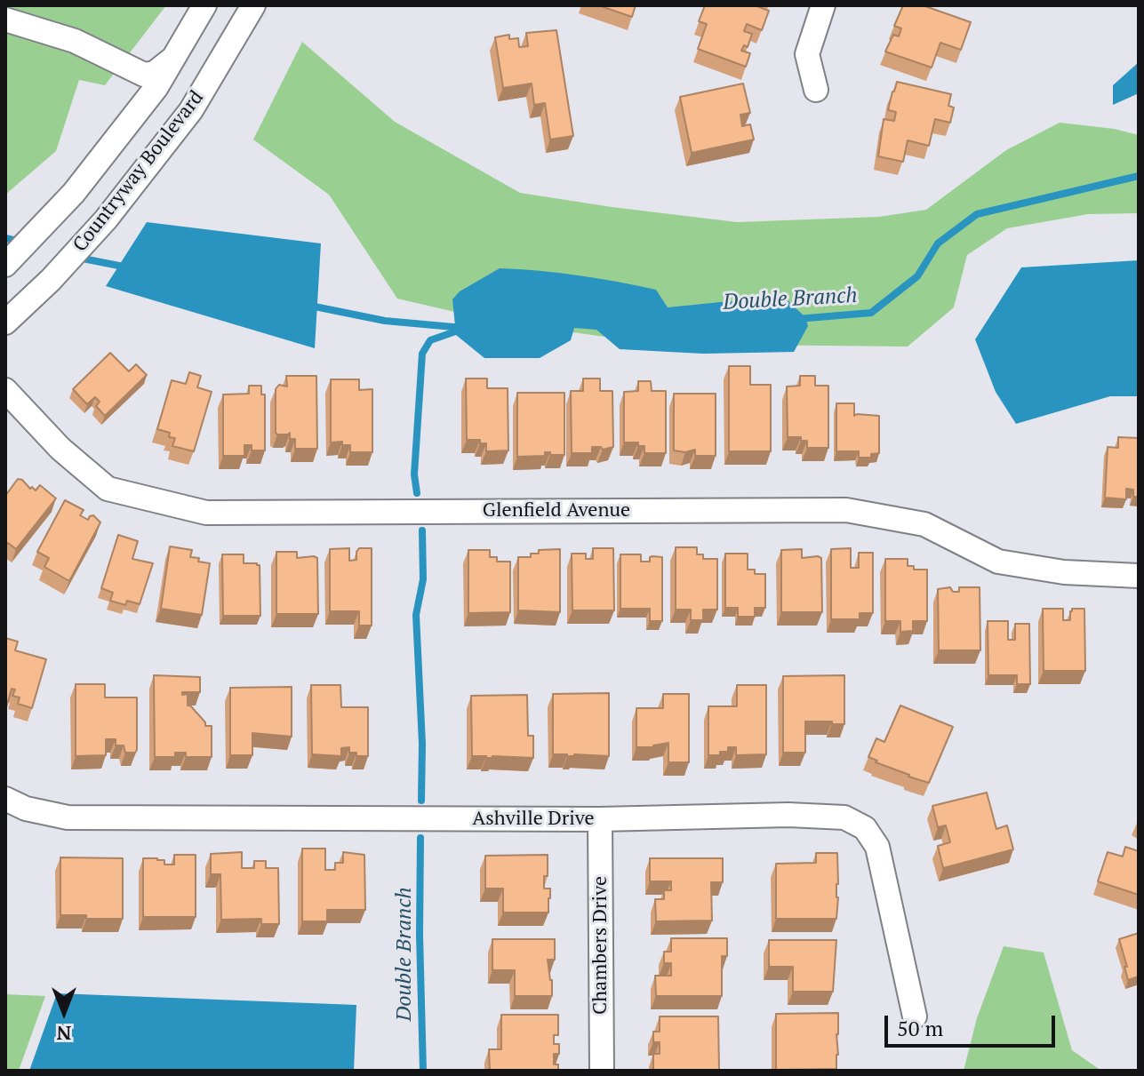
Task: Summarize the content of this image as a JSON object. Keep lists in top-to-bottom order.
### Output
{
  "streets": {
    "street": [
      "Countryway Boulevard",
      "Glenfield Avenue",
      "Ashville Drive",
      "Chambers Drive"
    ]
  },
  "crossings": [
    ["Ashville Drive", "Chambers Drive"]
  ],
  "water": ["Double Branch"],
  "scale_bar": "50 m",
  "north": "bottom"
}
